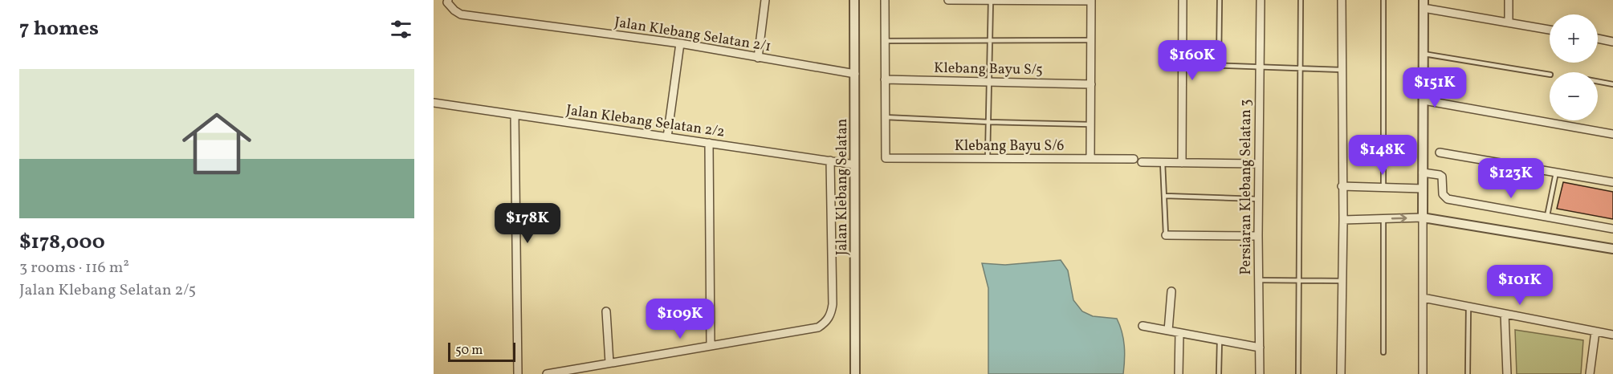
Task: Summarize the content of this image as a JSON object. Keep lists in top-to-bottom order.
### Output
{
  "streets": {
    "street": [
      "Jalan Klebang Selatan 2/1",
      "Klebang Bayu S/5",
      "Jalan Klebang Selatan 2/2",
      "Klebang Bayu S/6",
      "Jalan Klebang Selatan",
      "Persiaran Klebang Selatan 3"
    ]
  },
  "crossings": [
    ["Jalan Klebang Selatan 2/1", "Jalan Klebang Selatan"],
    ["Jalan Klebang Selatan 2/2", "Jalan Klebang Selatan"]
  ],
  "scale_bar": "50 m",
  "page": {
    "heading": "7 homes",
    "map_buttons": ["+", "−"],
    "price": [
      "$160K",
      "$151K",
      "$148K",
      "$123K",
      "$178K",
      "$101K",
      "$109K"
    ],
    "list": [
      {
        "name": "$178,000",
        "note": "3 rooms · 116 m² · Jalan Klebang Selatan 2/5"
      }
    ],
    "scale": "50 m"
  }
}
